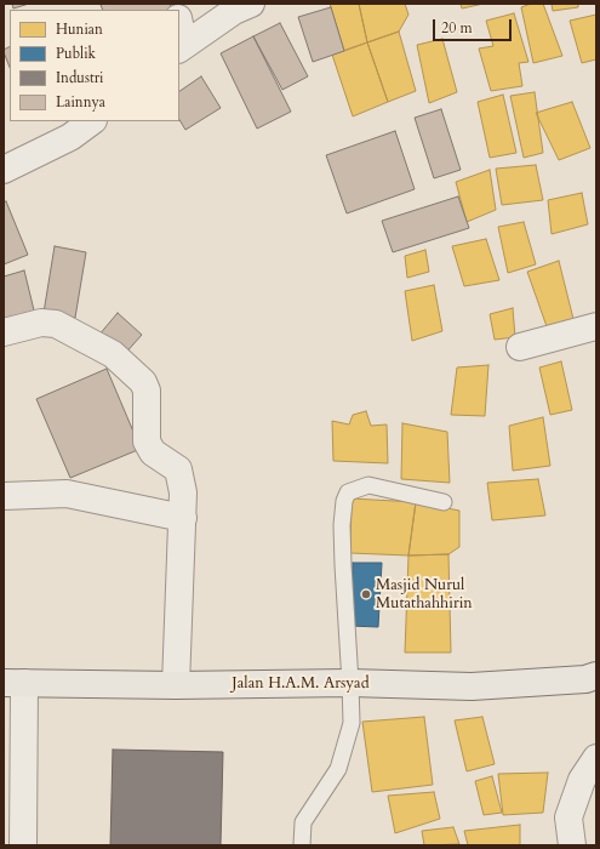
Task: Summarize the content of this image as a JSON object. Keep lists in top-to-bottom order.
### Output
{
  "streets": {
    "highway": ["Jalan H.A.M. Arsyad"]
  },
  "places": ["Masjid Nurul Mutathahhirin"],
  "legend": [
    "Hunian",
    "Publik",
    "Industri",
    "Lainnya"
  ],
  "scale_bar": "20 m"
}
